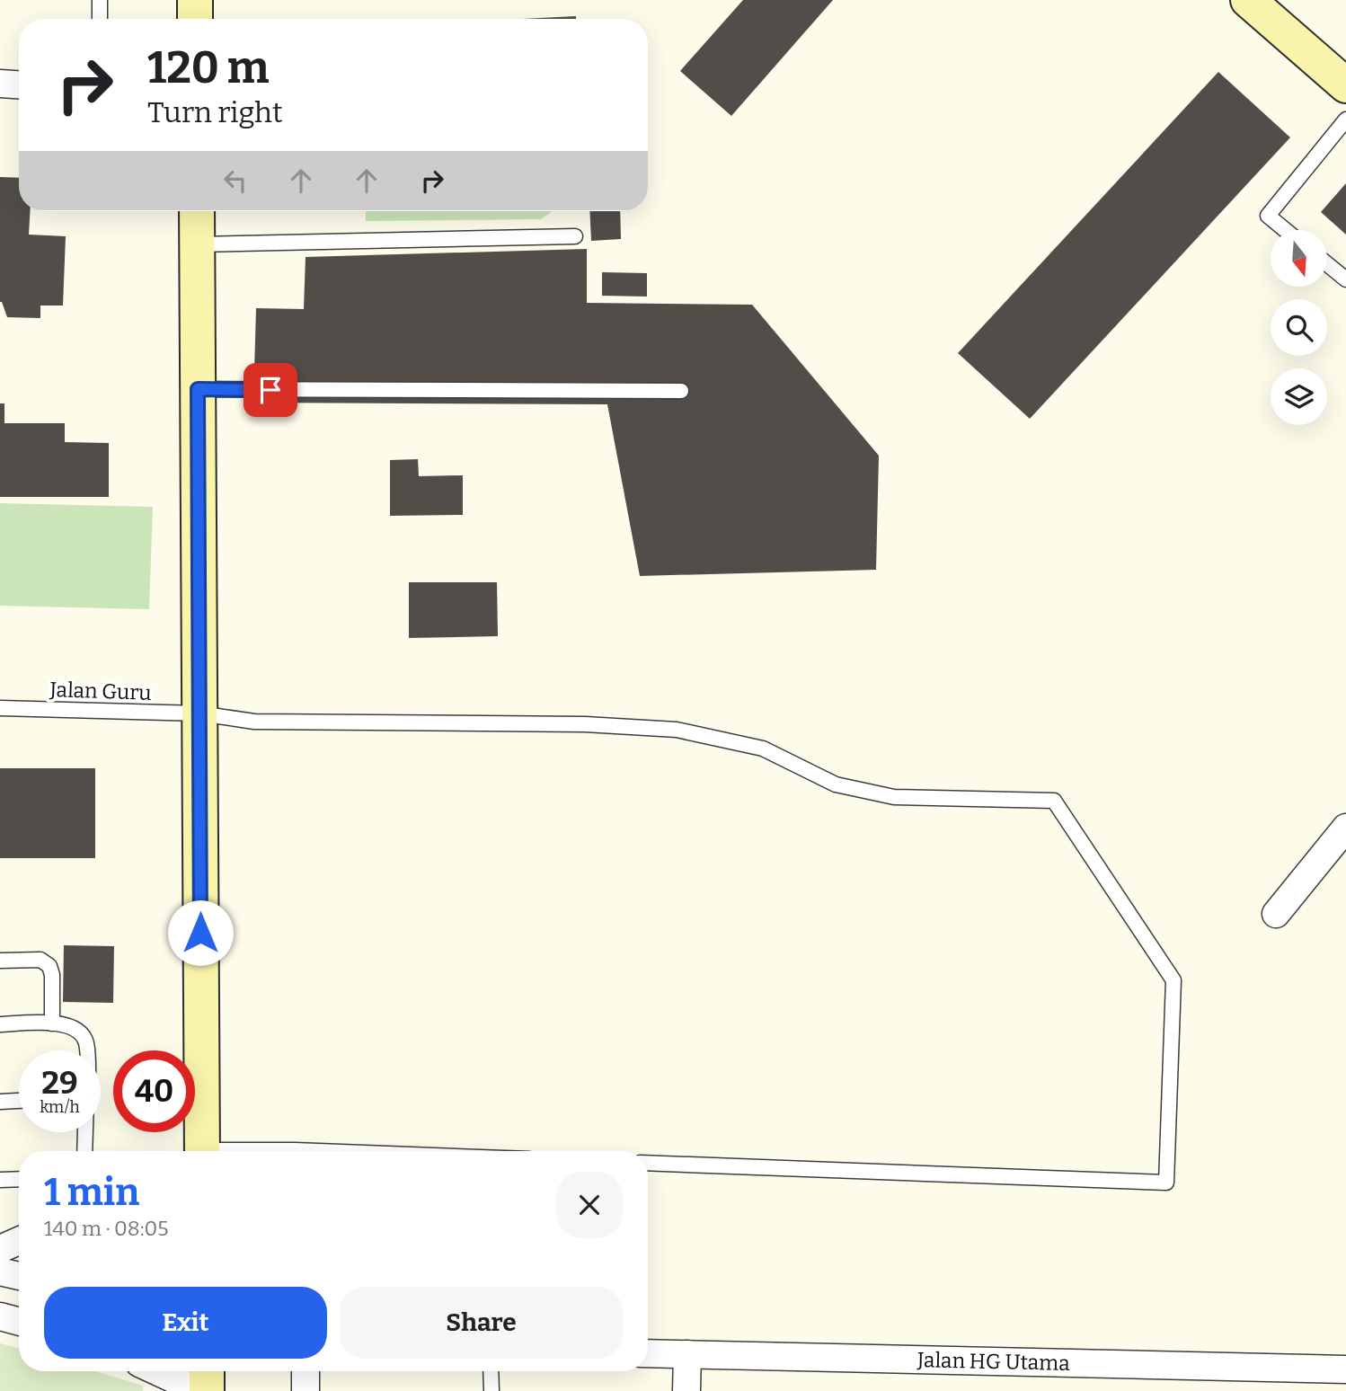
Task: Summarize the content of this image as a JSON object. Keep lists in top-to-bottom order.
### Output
{
  "streets": {
    "street": ["Jalan HG Utama"],
    "lane": ["Jalan Guru"]
  },
  "north": "bottom",
  "page": {
    "turn": ["120 m", "Turn right"],
    "speed": "29 km/h",
    "limit": "40",
    "heading": ["1 min", "140 m · 08:05"],
    "buttons": ["Exit", "Share"]
  }
}
